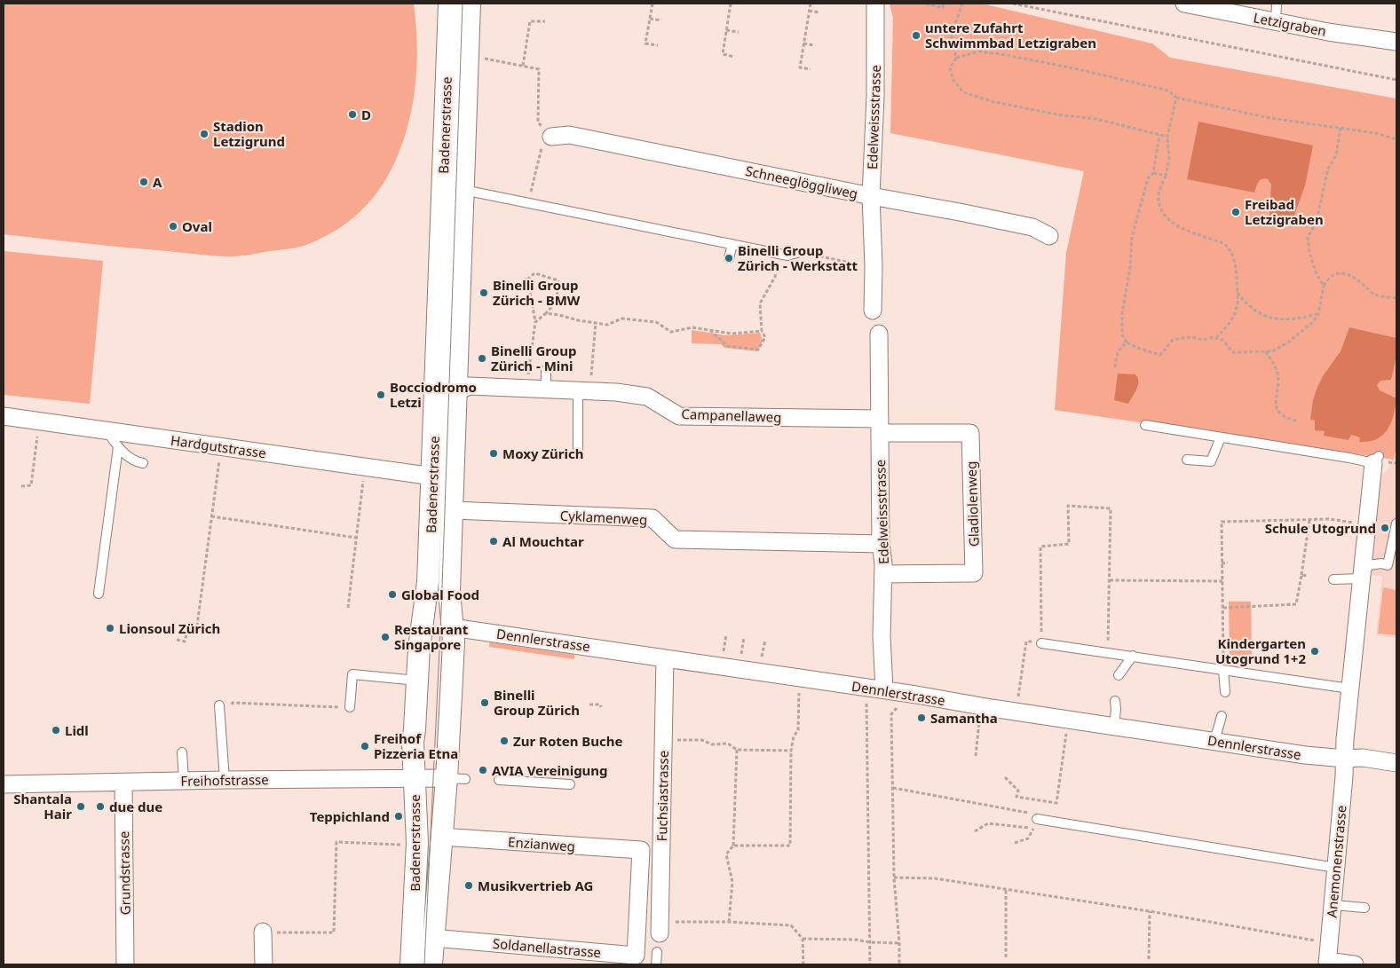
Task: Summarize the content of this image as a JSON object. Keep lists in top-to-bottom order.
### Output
{
  "streets": {
    "street": [
      "Letzigraben",
      "Edelweissstrasse",
      "Badenerstrasse",
      "Schneeglöggliweg",
      "Campanellaweg",
      "Hardgutstrasse",
      "Gladiolenweg",
      "Cyklamenweg",
      "Dennlerstrasse",
      "Freihofstrasse",
      "Fuchsiastrasse",
      "Enzianweg",
      "Anemonenstrasse",
      "Grundstrasse",
      "Soldanellastrasse"
    ]
  },
  "crossings": [
    ["Edelweissstrasse", "Schneeglöggliweg"],
    ["Edelweissstrasse", "Campanellaweg"],
    ["Edelweissstrasse", "Gladiolenweg"],
    ["Edelweissstrasse", "Cyklamenweg"],
    ["Edelweissstrasse", "Dennlerstrasse"],
    ["Badenerstrasse", "Campanellaweg"],
    ["Badenerstrasse", "Hardgutstrasse"],
    ["Badenerstrasse", "Cyklamenweg"],
    ["Badenerstrasse", "Dennlerstrasse"],
    ["Badenerstrasse", "Freihofstrasse"],
    ["Badenerstrasse", "Enzianweg"],
    ["Badenerstrasse", "Soldanellastrasse"],
    ["Campanellaweg", "Gladiolenweg"],
    ["Dennlerstrasse", "Fuchsiastrasse"],
    ["Dennlerstrasse", "Anemonenstrasse"],
    ["Freihofstrasse", "Grundstrasse"],
    ["Enzianweg", "Soldanellastrasse"]
  ],
  "places": [
    "untere Zufahrt Schwimmbad Letzigraben",
    "D",
    "Stadion Letzigrund",
    "A",
    "Freibad Letzigraben",
    "Oval",
    "Binelli Group Zürich - Werkstatt",
    "Binelli Group Zürich - BMW",
    "Binelli Group Zürich - Mini",
    "Bocciodromo Letzi",
    "Moxy Zürich",
    "Schule Utogrund",
    "Al Mouchtar",
    "Global Food",
    "Lionsoul Zürich",
    "Restaurant Singapore",
    "Kindergarten Utogrund 1+2",
    "Binelli Group Zürich",
    "Samantha",
    "Lidl",
    "Zur Roten Buche",
    "Freihof Pizzeria Etna",
    "AVIA Vereinigung",
    "Shantala Hair",
    "due due",
    "Teppichland",
    "Musikvertrieb AG"
  ]
}
